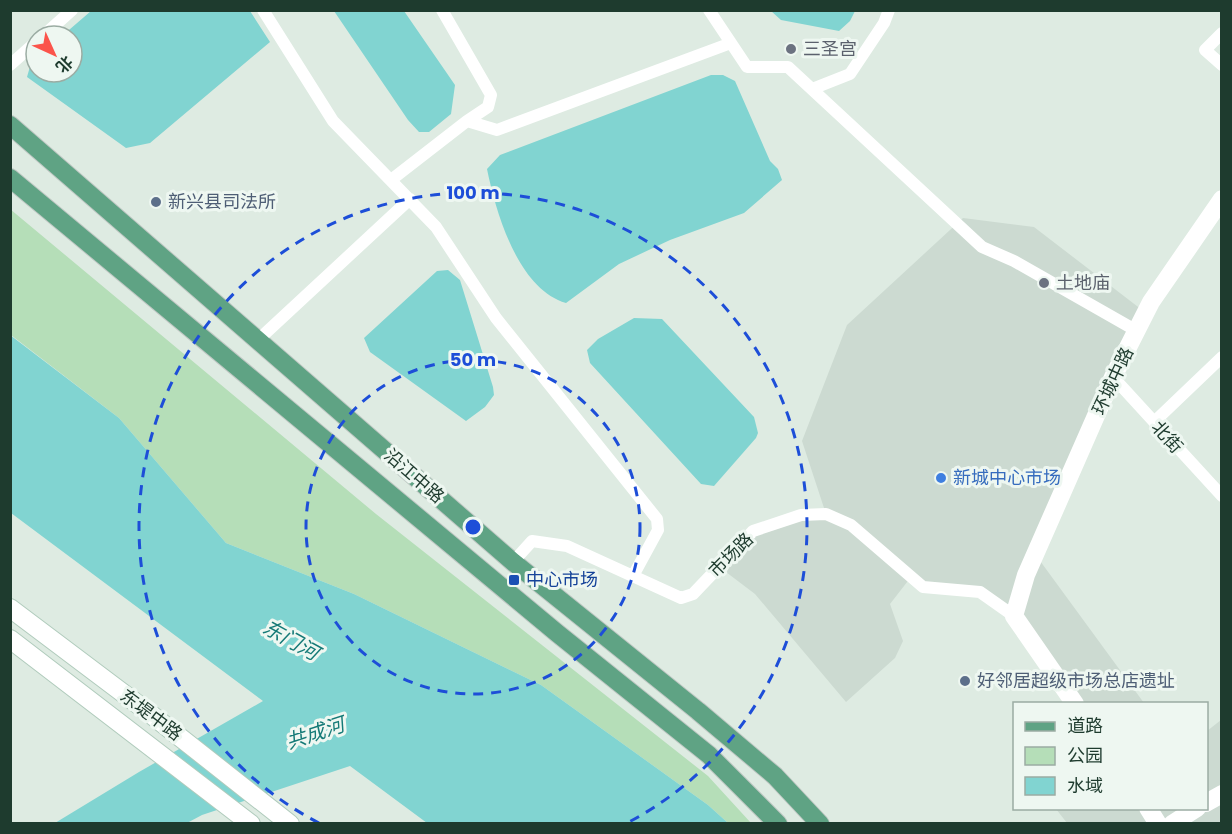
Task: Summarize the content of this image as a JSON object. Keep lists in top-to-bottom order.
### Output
{
  "streets": {
    "main road": ["环城中路", "沿江中路", "东堤中路"],
    "lane": ["北街", "市场路"]
  },
  "crossings": [
    ["环城中路", "北街"],
    ["环城中路", "市场路"],
    ["沿江中路", "市场路"]
  ],
  "water": ["东门河", "共成河"],
  "places": {
    "other": [
      "三圣宫",
      "新兴县司法所",
      "土地庙",
      "新城中心市场",
      "好邻居超级市场总店遗址"
    ],
    "transit": ["中心市场"]
  },
  "legend": ["道路", "公园", "水域"],
  "north": "bottom right",
  "rings": ["100 m", "50 m"]
}
